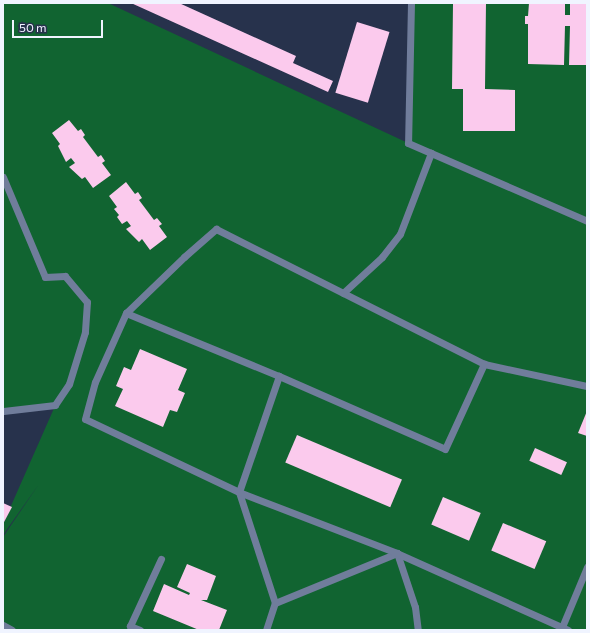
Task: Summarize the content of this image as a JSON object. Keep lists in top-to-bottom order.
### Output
{
  "scale_bar": "50 m"
}
